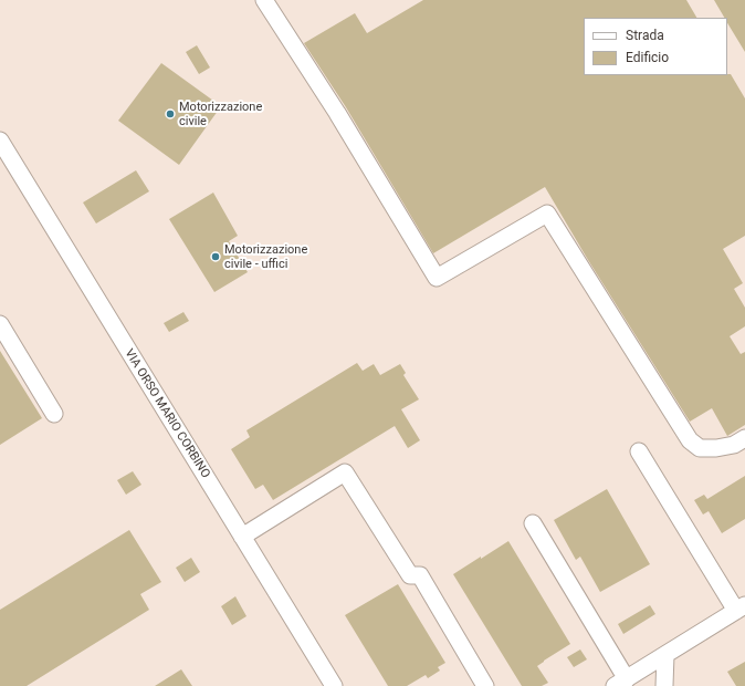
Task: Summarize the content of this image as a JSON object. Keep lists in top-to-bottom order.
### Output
{
  "streets": {
    "street": ["VIA ORSO MARIO CORBINO"]
  },
  "places": ["Motorizzazione civile", "Motorizzazione civile - uffici"],
  "legend": ["Strada", "Edificio"]
}
